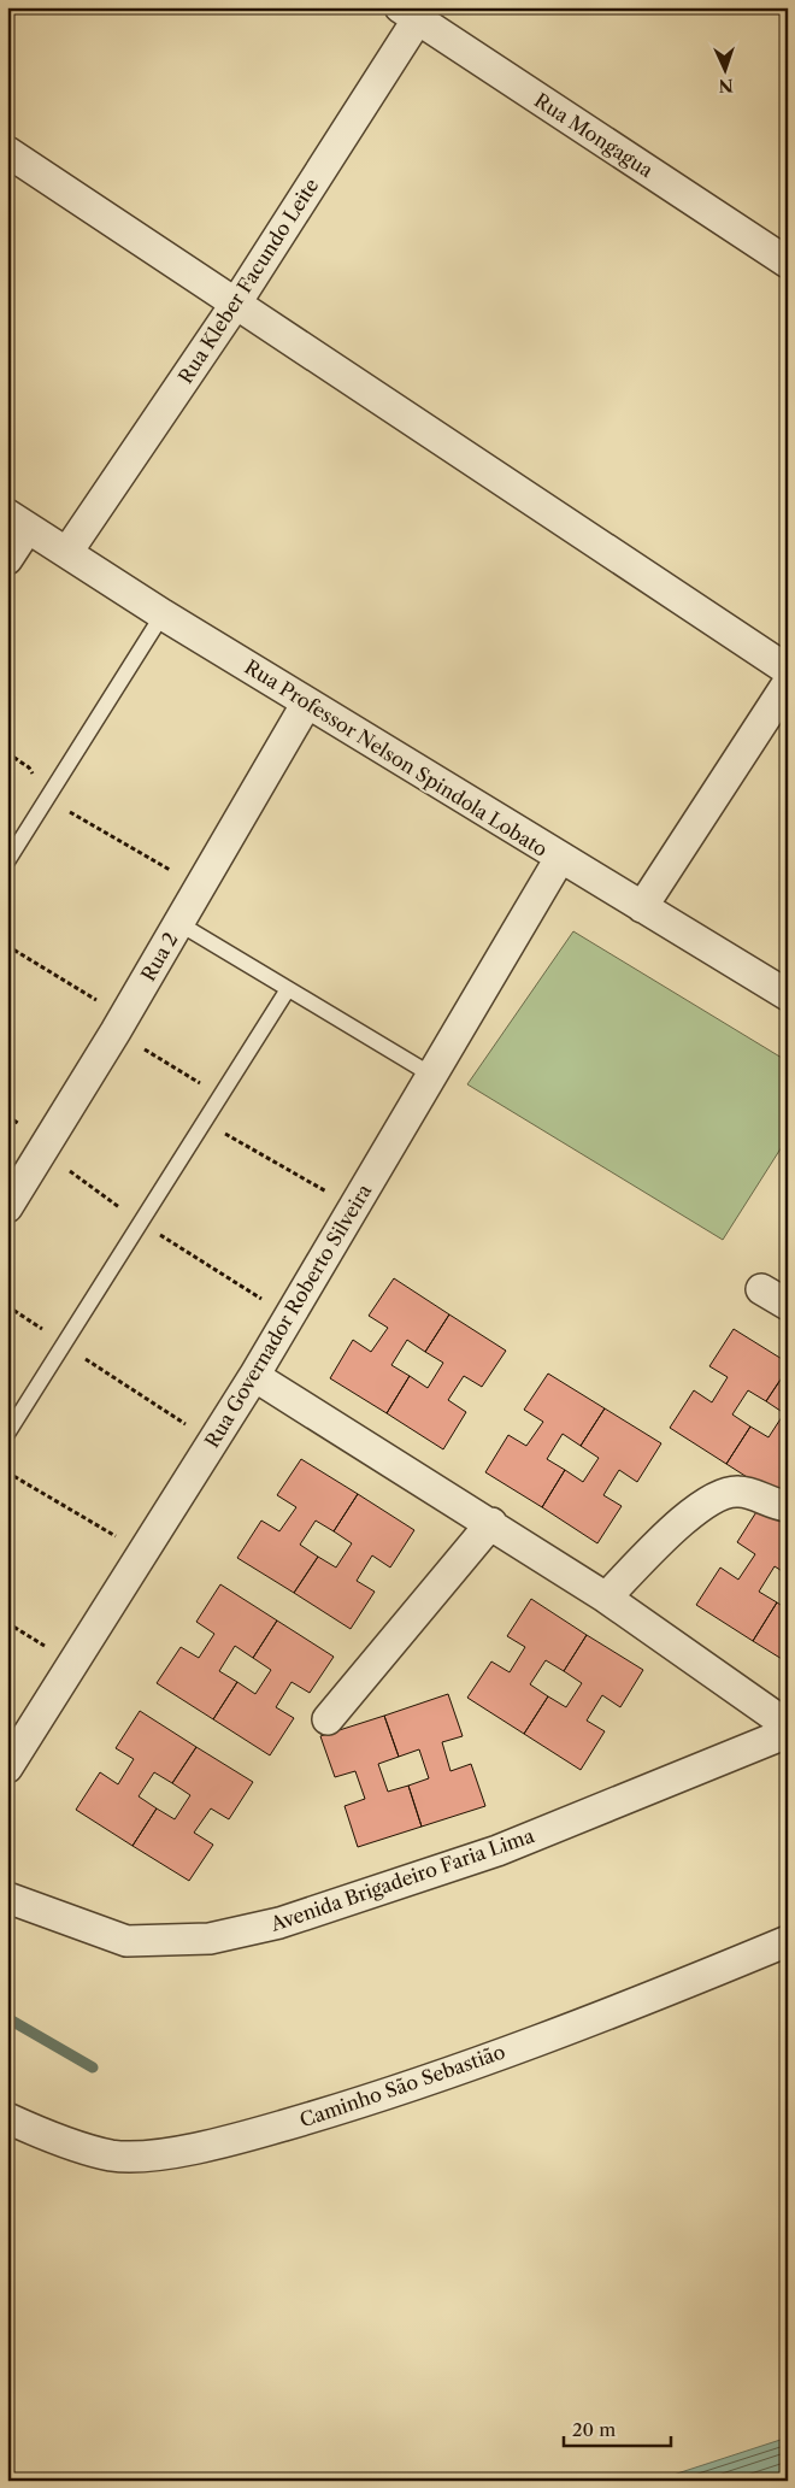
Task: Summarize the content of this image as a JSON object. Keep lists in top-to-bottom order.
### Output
{
  "streets": {
    "street": [
      "Rua Mongagua",
      "Rua Kleber Facundo Leite",
      "Rua Professor Nelson Spindola Lobato",
      "Rua 2",
      "Rua Governador Roberto Silveira",
      "Avenida Brigadeiro Faria Lima",
      "Caminho São Sebastião"
    ]
  },
  "crossings": [
    ["Rua Mongagua", "Rua Kleber Facundo Leite"],
    ["Rua Kleber Facundo Leite", "Rua Professor Nelson Spindola Lobato"],
    ["Rua Professor Nelson Spindola Lobato", "Rua 2"],
    ["Rua Professor Nelson Spindola Lobato", "Rua Governador Roberto Silveira"]
  ],
  "scale_bar": "20 m",
  "north": "bottom"
}
